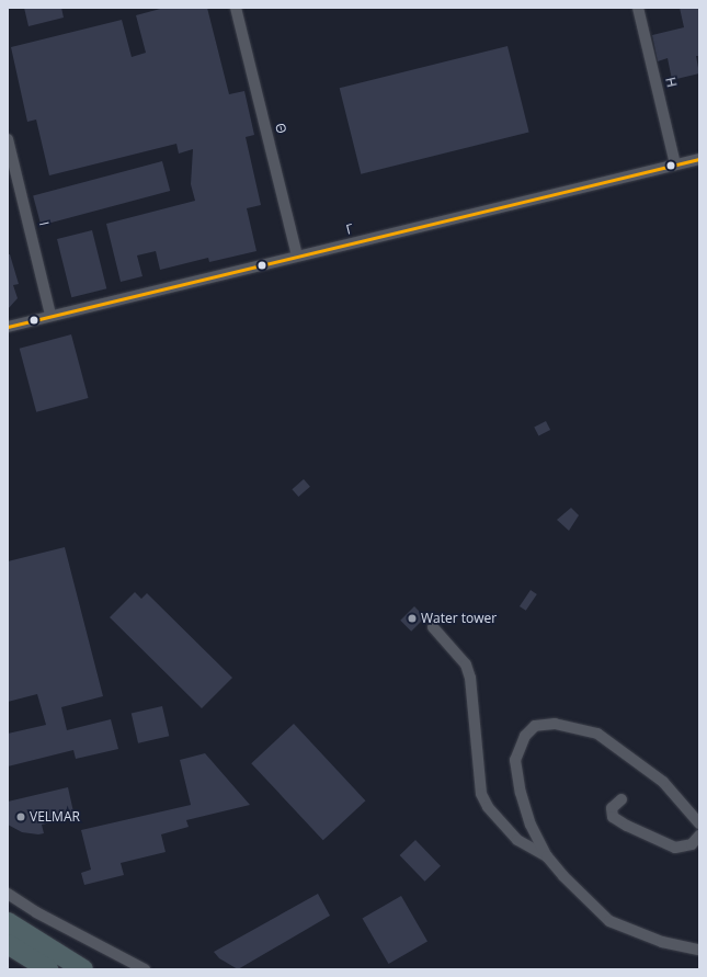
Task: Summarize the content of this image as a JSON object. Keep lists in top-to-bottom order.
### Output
{
  "streets": {
    "street": [
      "Η",
      "Θ",
      "Ι",
      "Γ"
    ]
  },
  "crossings": [
    ["Η", "Γ"],
    ["Θ", "Γ"],
    ["Ι", "Γ"]
  ],
  "places": ["Water tower", "VELMAR"]
}
